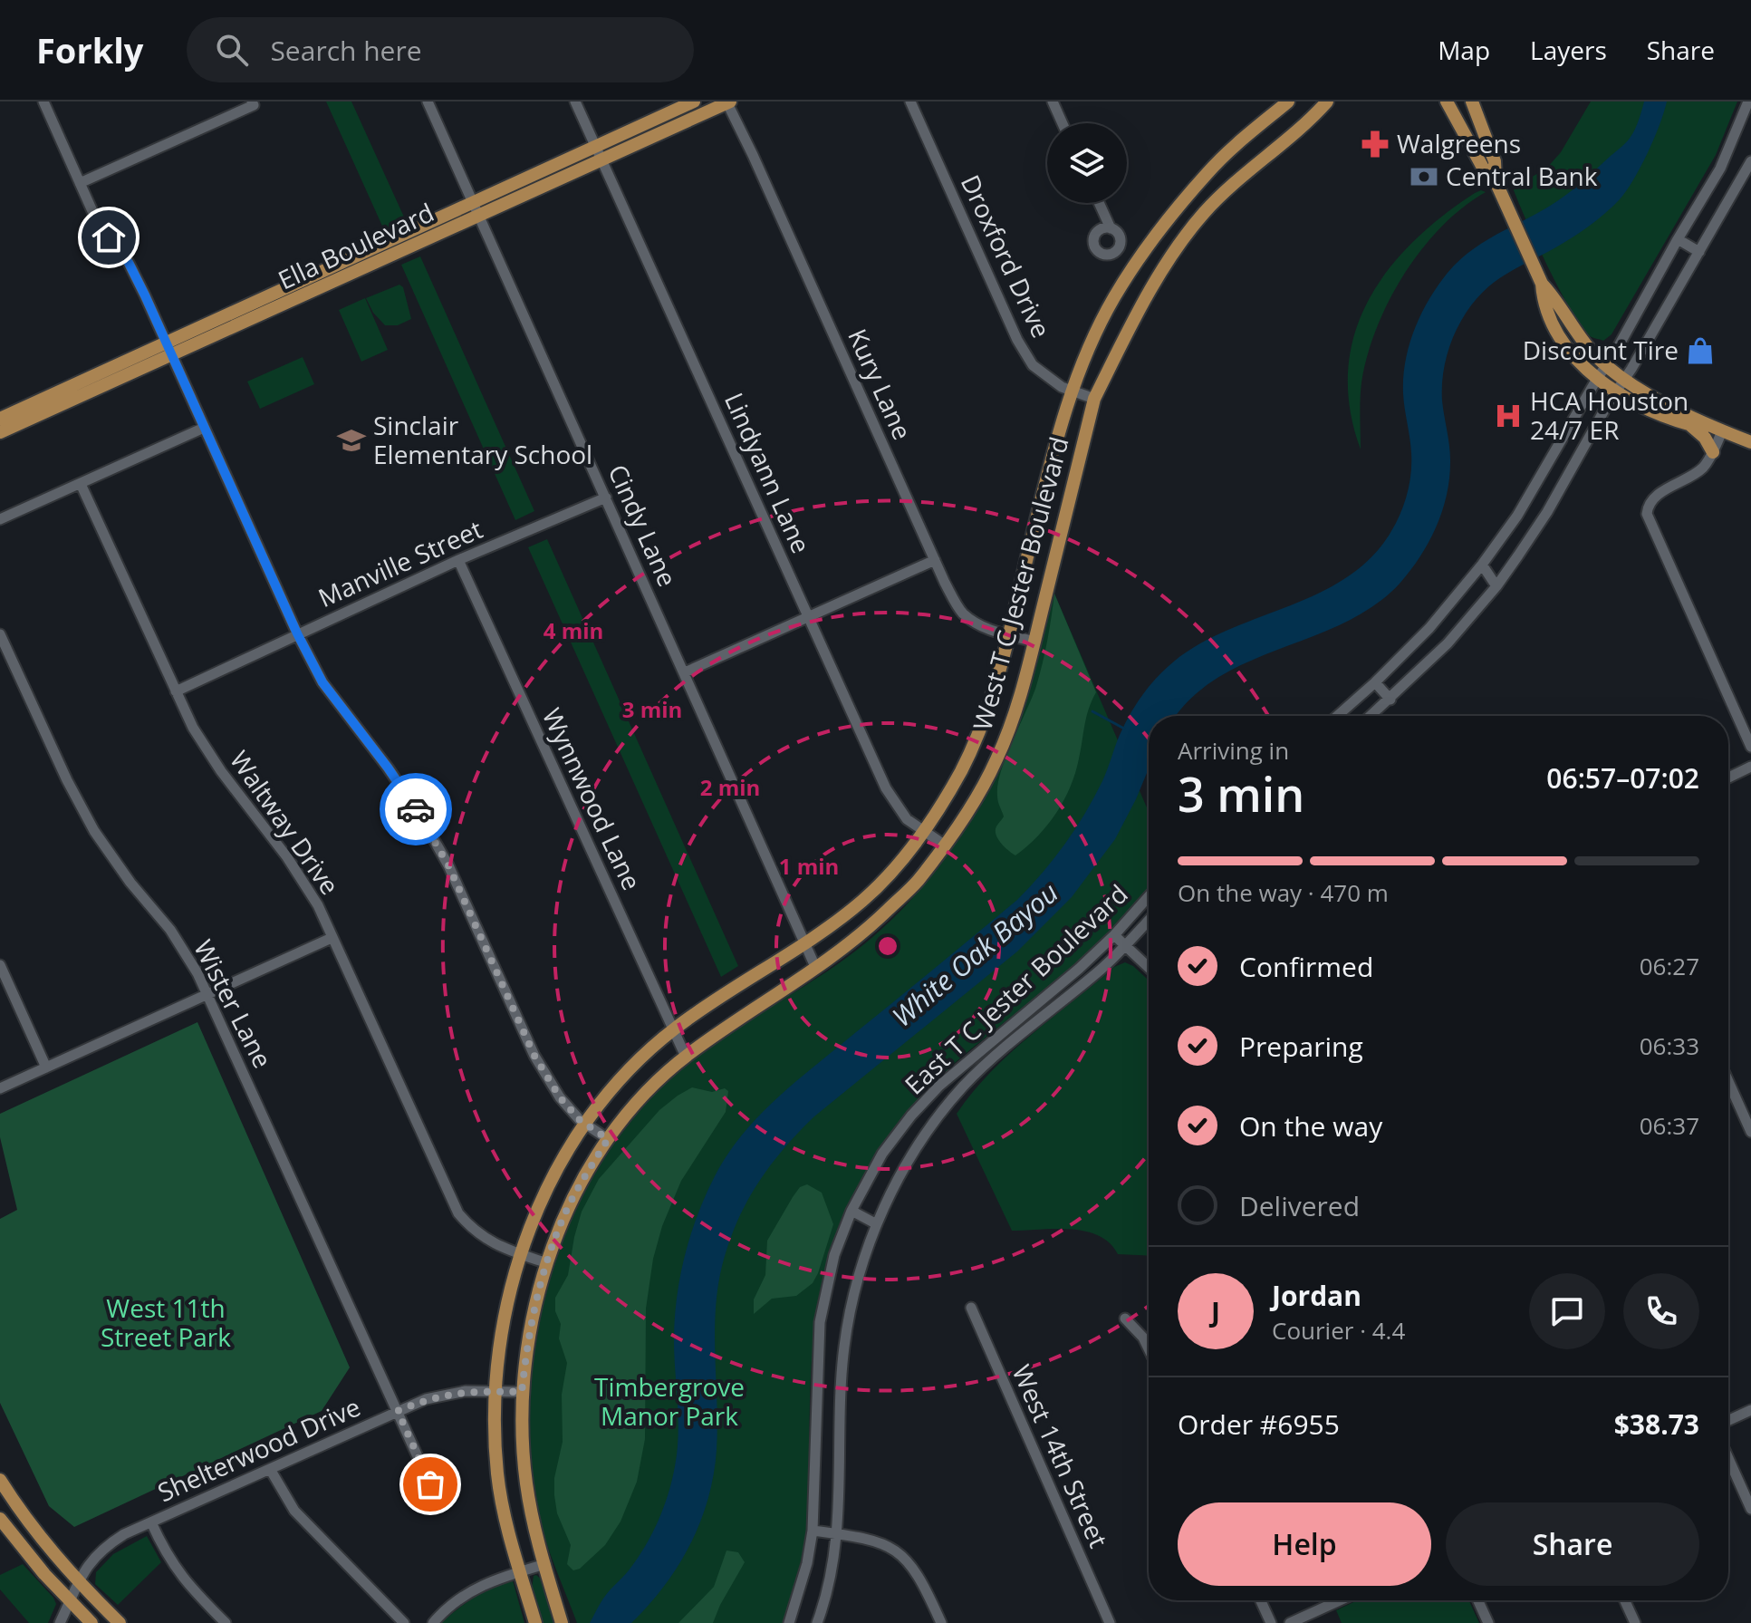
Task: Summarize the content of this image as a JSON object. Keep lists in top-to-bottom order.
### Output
{
  "streets": {
    "main road": ["Ella Boulevard", "West T C Jester Boulevard"],
    "street": [
      "Droxford Drive",
      "Kury Lane",
      "Lindyann Lane",
      "Cindy Lane",
      "Manville Street",
      "Wynnwood Lane",
      "Waltway Drive",
      "East T C Jester Boulevard",
      "Wister Lane",
      "Shelterwood Drive",
      "West 14th Street"
    ]
  },
  "crossings": [
    ["Ella Boulevard", "Kury Lane"],
    ["Ella Boulevard", "Lindyann Lane"],
    ["Ella Boulevard", "Cindy Lane"],
    ["Droxford Drive", "West T C Jester Boulevard"],
    ["Kury Lane", "West T C Jester Boulevard"],
    ["Lindyann Lane", "West T C Jester Boulevard"],
    ["Cindy Lane", "Manville Street"],
    ["Cindy Lane", "West T C Jester Boulevard"],
    ["Manville Street", "Wynnwood Lane"],
    ["Manville Street", "Waltway Drive"],
    ["West T C Jester Boulevard", "Wynnwood Lane"],
    ["West T C Jester Boulevard", "Waltway Drive"],
    ["West T C Jester Boulevard", "Shelterwood Drive"],
    ["Wister Lane", "Shelterwood Drive"]
  ],
  "water": ["White Oak Bayou"],
  "parks": ["West 11th Street Park", "Timbergrove Manor Park"],
  "places": {
    "pharmacy": ["Walgreens"],
    "bank": ["Central Bank"],
    "shop": ["Discount Tire"],
    "hospital": ["HCA Houston 24/7 ER"],
    "school or university": ["Sinclair Elementary School"]
  },
  "page": {
    "header": "Forkly",
    "search": "Search here",
    "nav": ["Map", "Layers", "Share"],
    "heading": ["3 min", "Arriving in", "06:57–07:02"],
    "panel": [
      "Jordan",
      "Courier · 4.4",
      "Order #6955",
      "$38.73"
    ],
    "bar": "On the way · 470 m",
    "list": [
      ["Confirmed", "06:27"],
      ["Preparing", "06:33"],
      ["On the way", "06:37"],
      "Delivered"
    ],
    "round": "J",
    "buttons": ["Help", "Share"]
  },
  "rings": [
    "4 min",
    "3 min",
    "2 min",
    "1 min"
  ]
}
